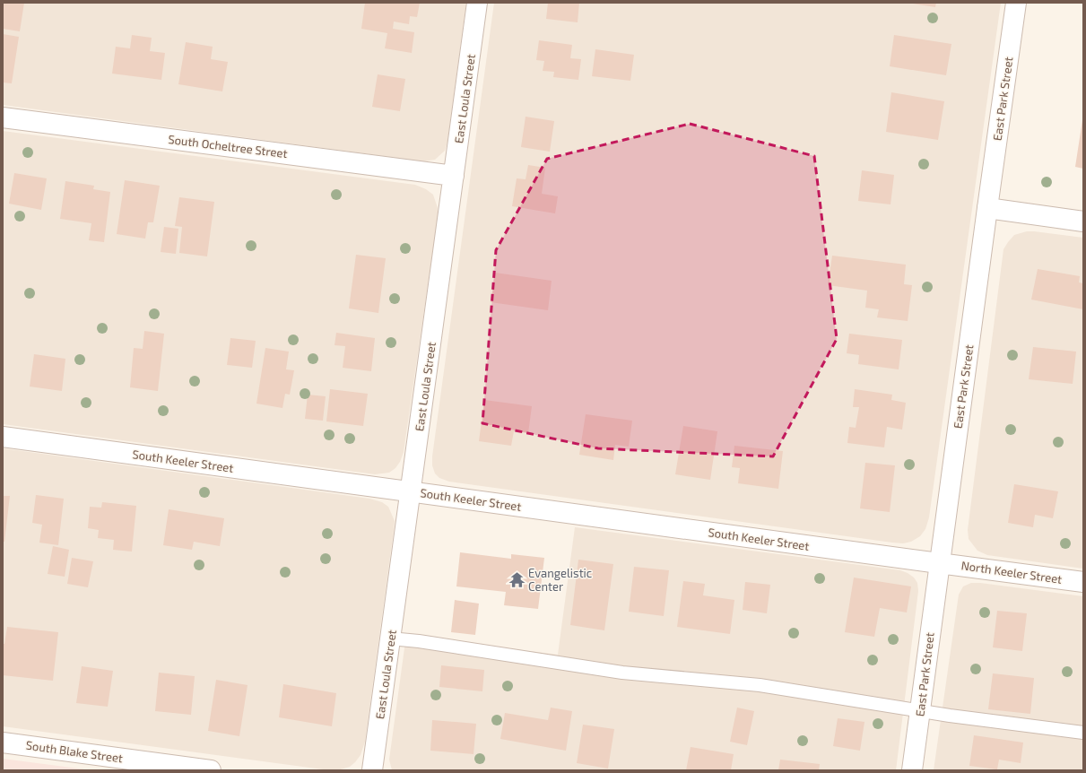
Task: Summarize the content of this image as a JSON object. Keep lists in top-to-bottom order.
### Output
{
  "streets": {
    "street": [
      "East Loula Street",
      "East Park Street",
      "South Ocheltree Street",
      "South Keeler Street",
      "North Keeler Street",
      "South Blake Street"
    ]
  },
  "crossings": [
    ["East Loula Street", "South Ocheltree Street"],
    ["East Loula Street", "South Keeler Street"],
    ["East Park Street", "South Keeler Street"],
    ["East Park Street", "North Keeler Street"],
    ["South Keeler Street", "North Keeler Street"]
  ],
  "places": {
    "temple": ["Evangelistic Center"]
  }
}
